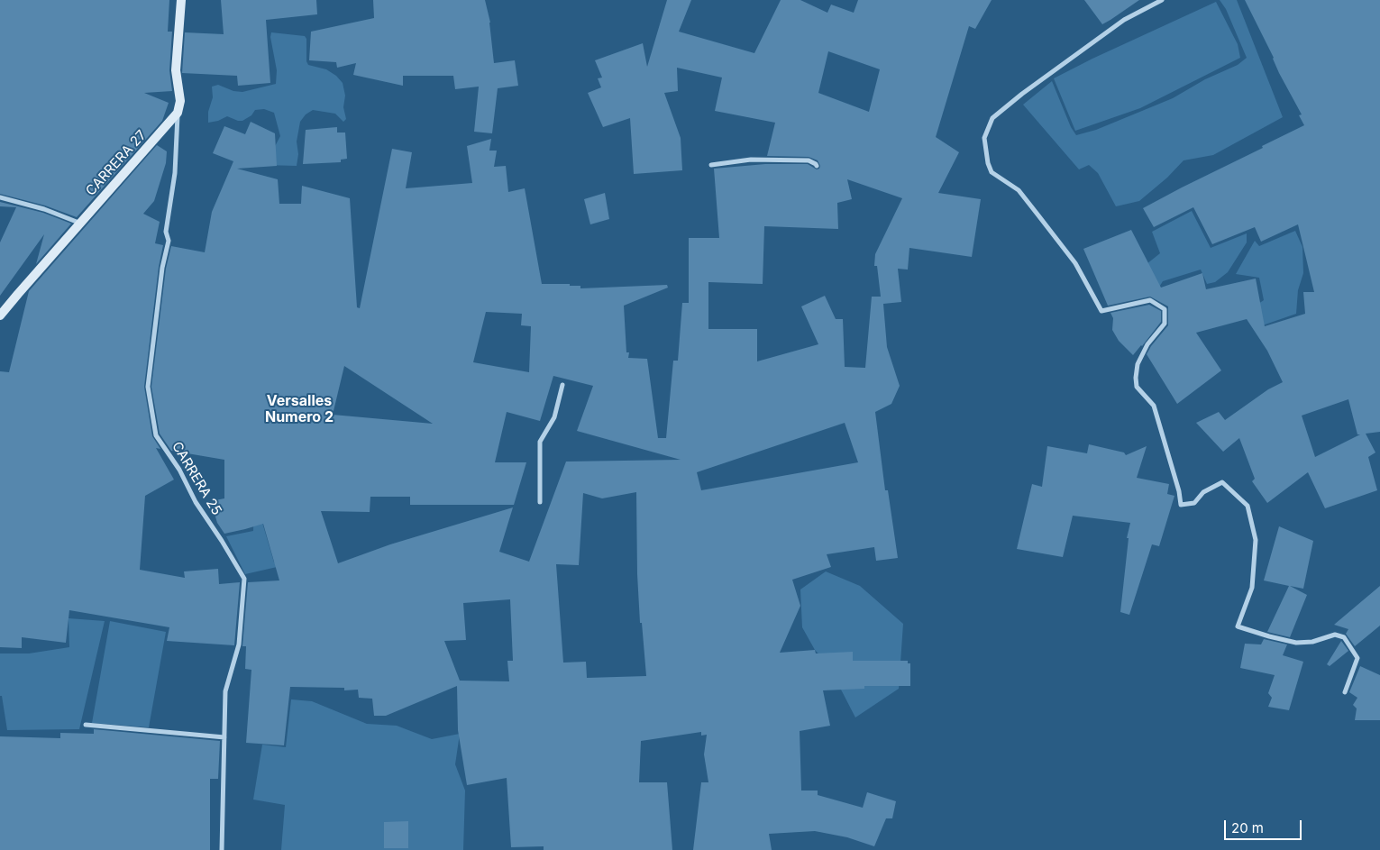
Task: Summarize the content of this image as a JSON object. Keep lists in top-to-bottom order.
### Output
{
  "streets": {
    "street": ["CARRERA 27", "CARRERA 25"]
  },
  "crossings": [
    ["CARRERA 27", "CARRERA 25"]
  ],
  "districts": ["Versalles Numero 2"],
  "scale_bar": "20 m"
}
